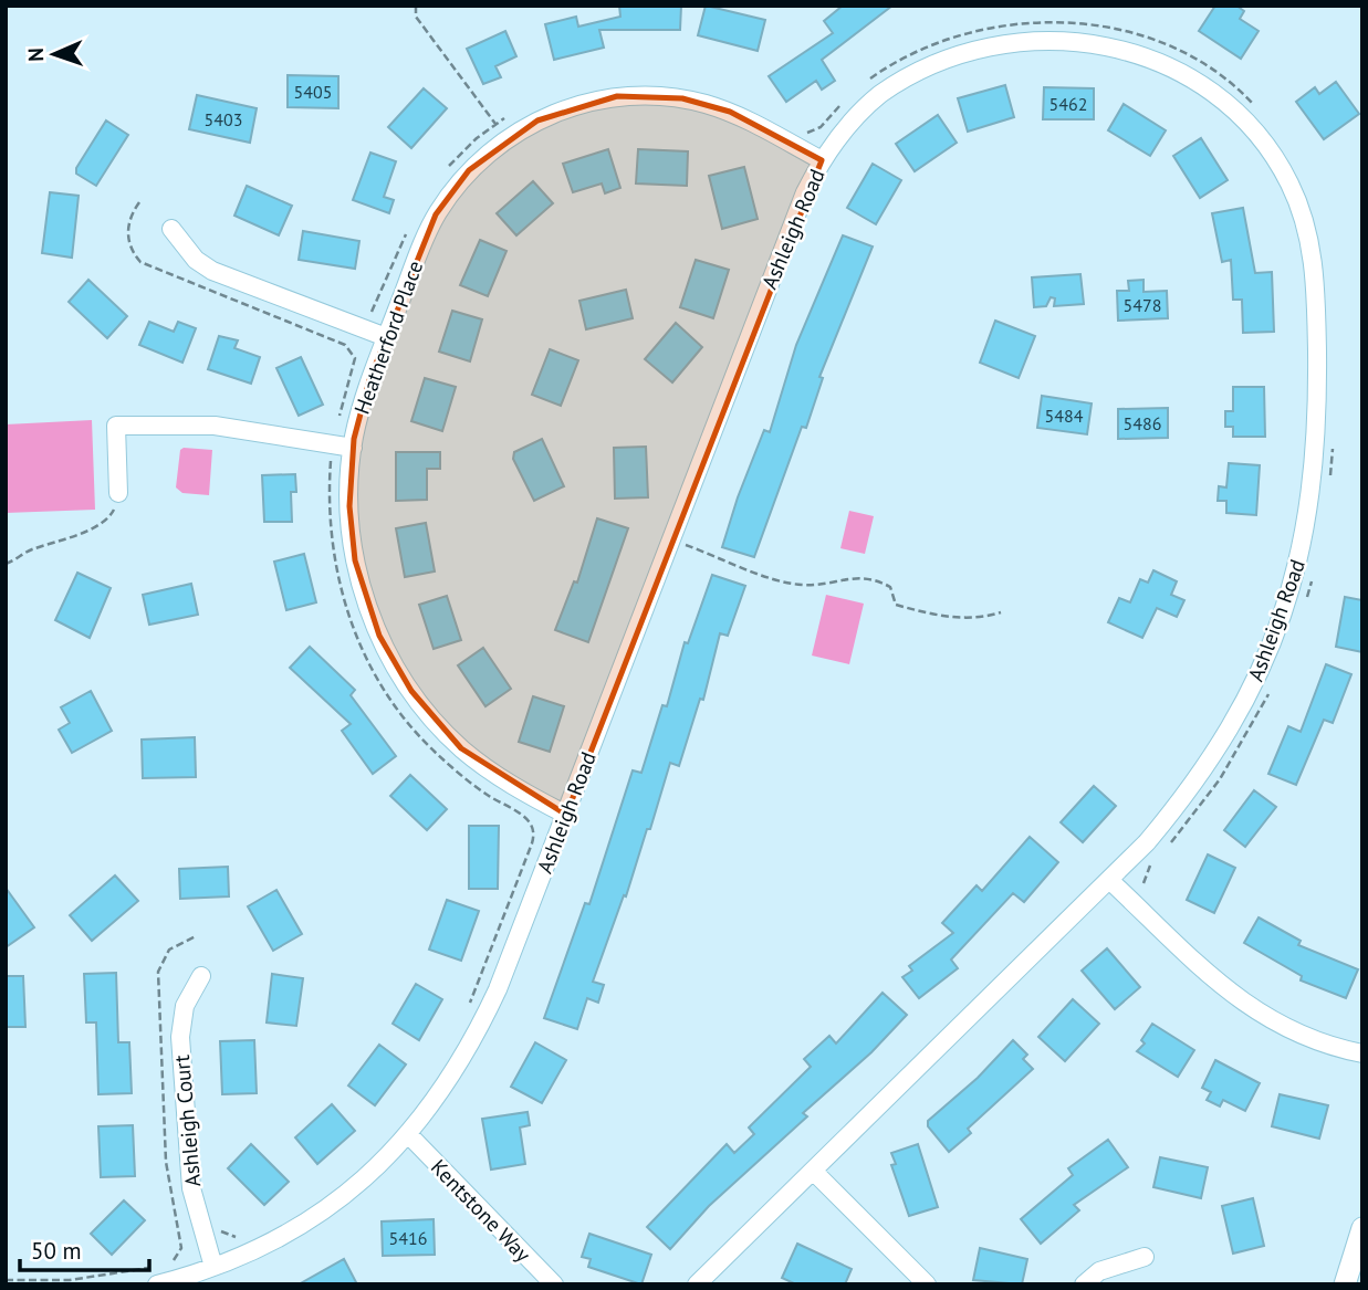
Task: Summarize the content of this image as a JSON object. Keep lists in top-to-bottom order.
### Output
{
  "streets": {
    "street": [
      "Ashleigh Road",
      "Heatherford Place",
      "Ashleigh Court",
      "Kentstone Way"
    ]
  },
  "crossings": [
    ["Ashleigh Road", "Heatherford Place"],
    ["Ashleigh Road", "Ashleigh Court"],
    ["Ashleigh Road", "Kentstone Way"]
  ],
  "house_numbers": [
    "5405",
    "5462",
    "5403",
    "5478",
    "5484",
    "5486",
    "5416"
  ],
  "scale_bar": "50 m",
  "north": "left"
}
